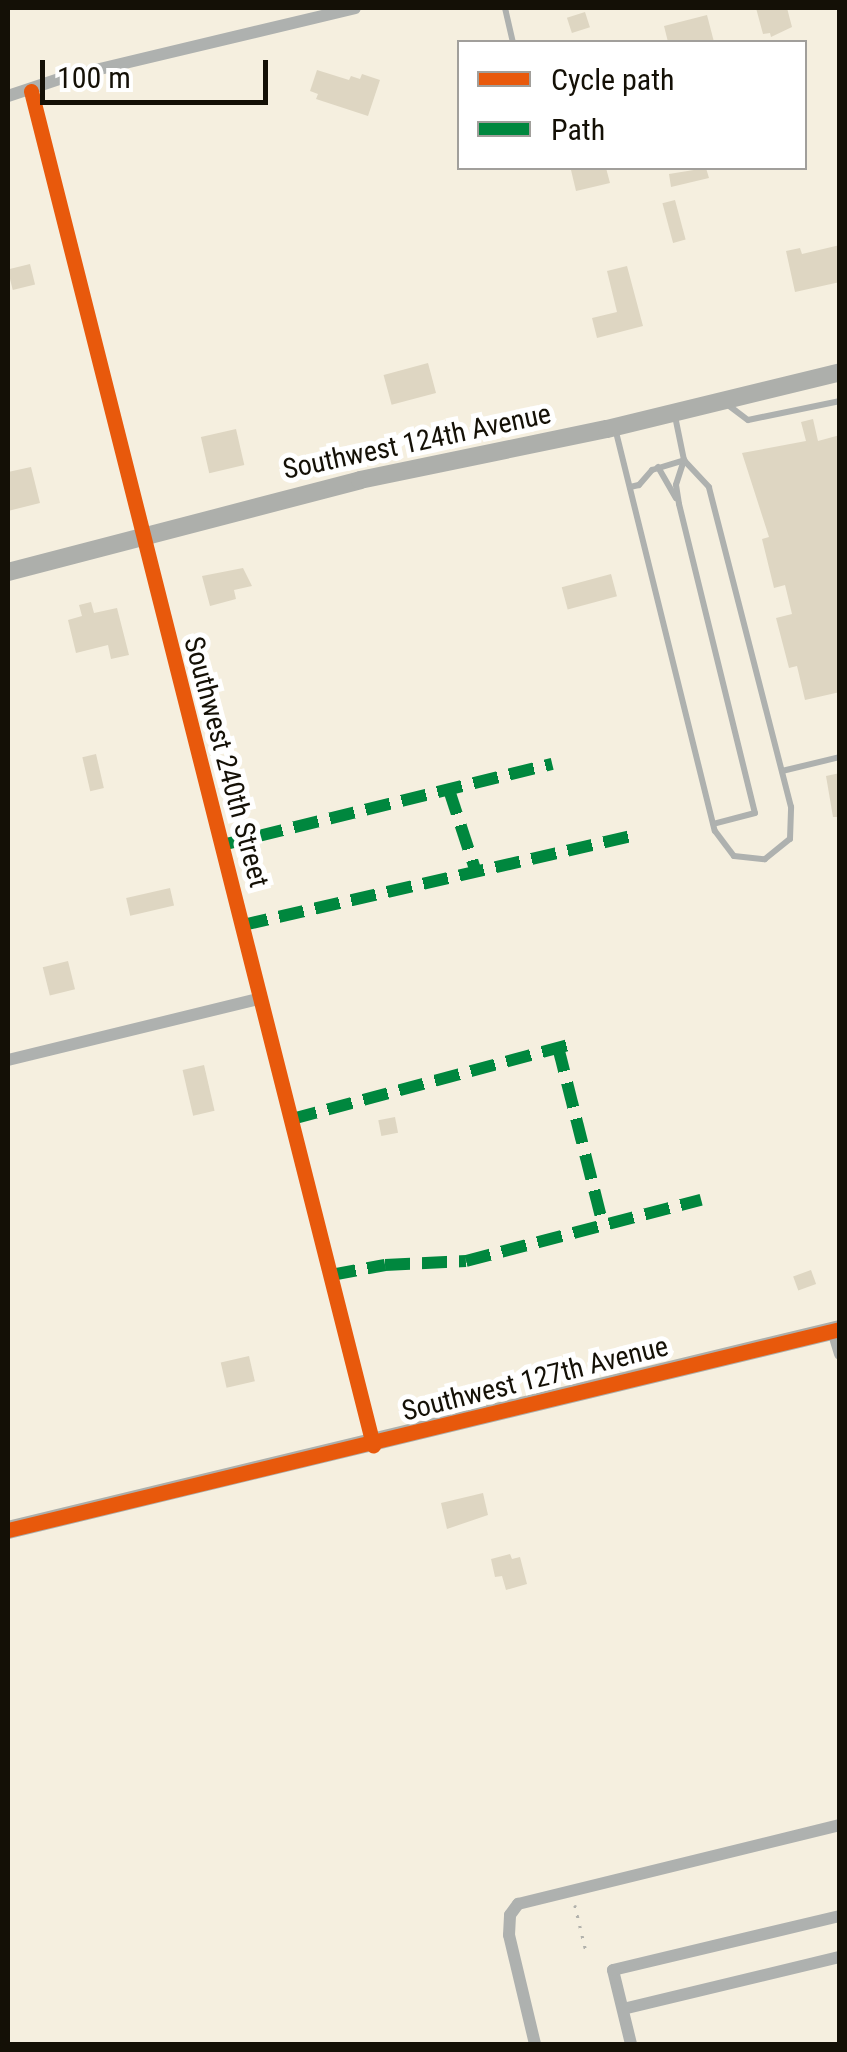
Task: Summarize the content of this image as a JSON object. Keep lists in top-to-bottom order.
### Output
{
  "streets": {
    "street": ["Southwest 124th Avenue", "Southwest 240th Street", "Southwest 127th Avenue"]
  },
  "crossings": [
    ["Southwest 124th Avenue", "Southwest 240th Street"],
    ["Southwest 240th Street", "Southwest 127th Avenue"]
  ],
  "legend": ["Cycle path", "Path"],
  "scale_bar": "100 m"
}
